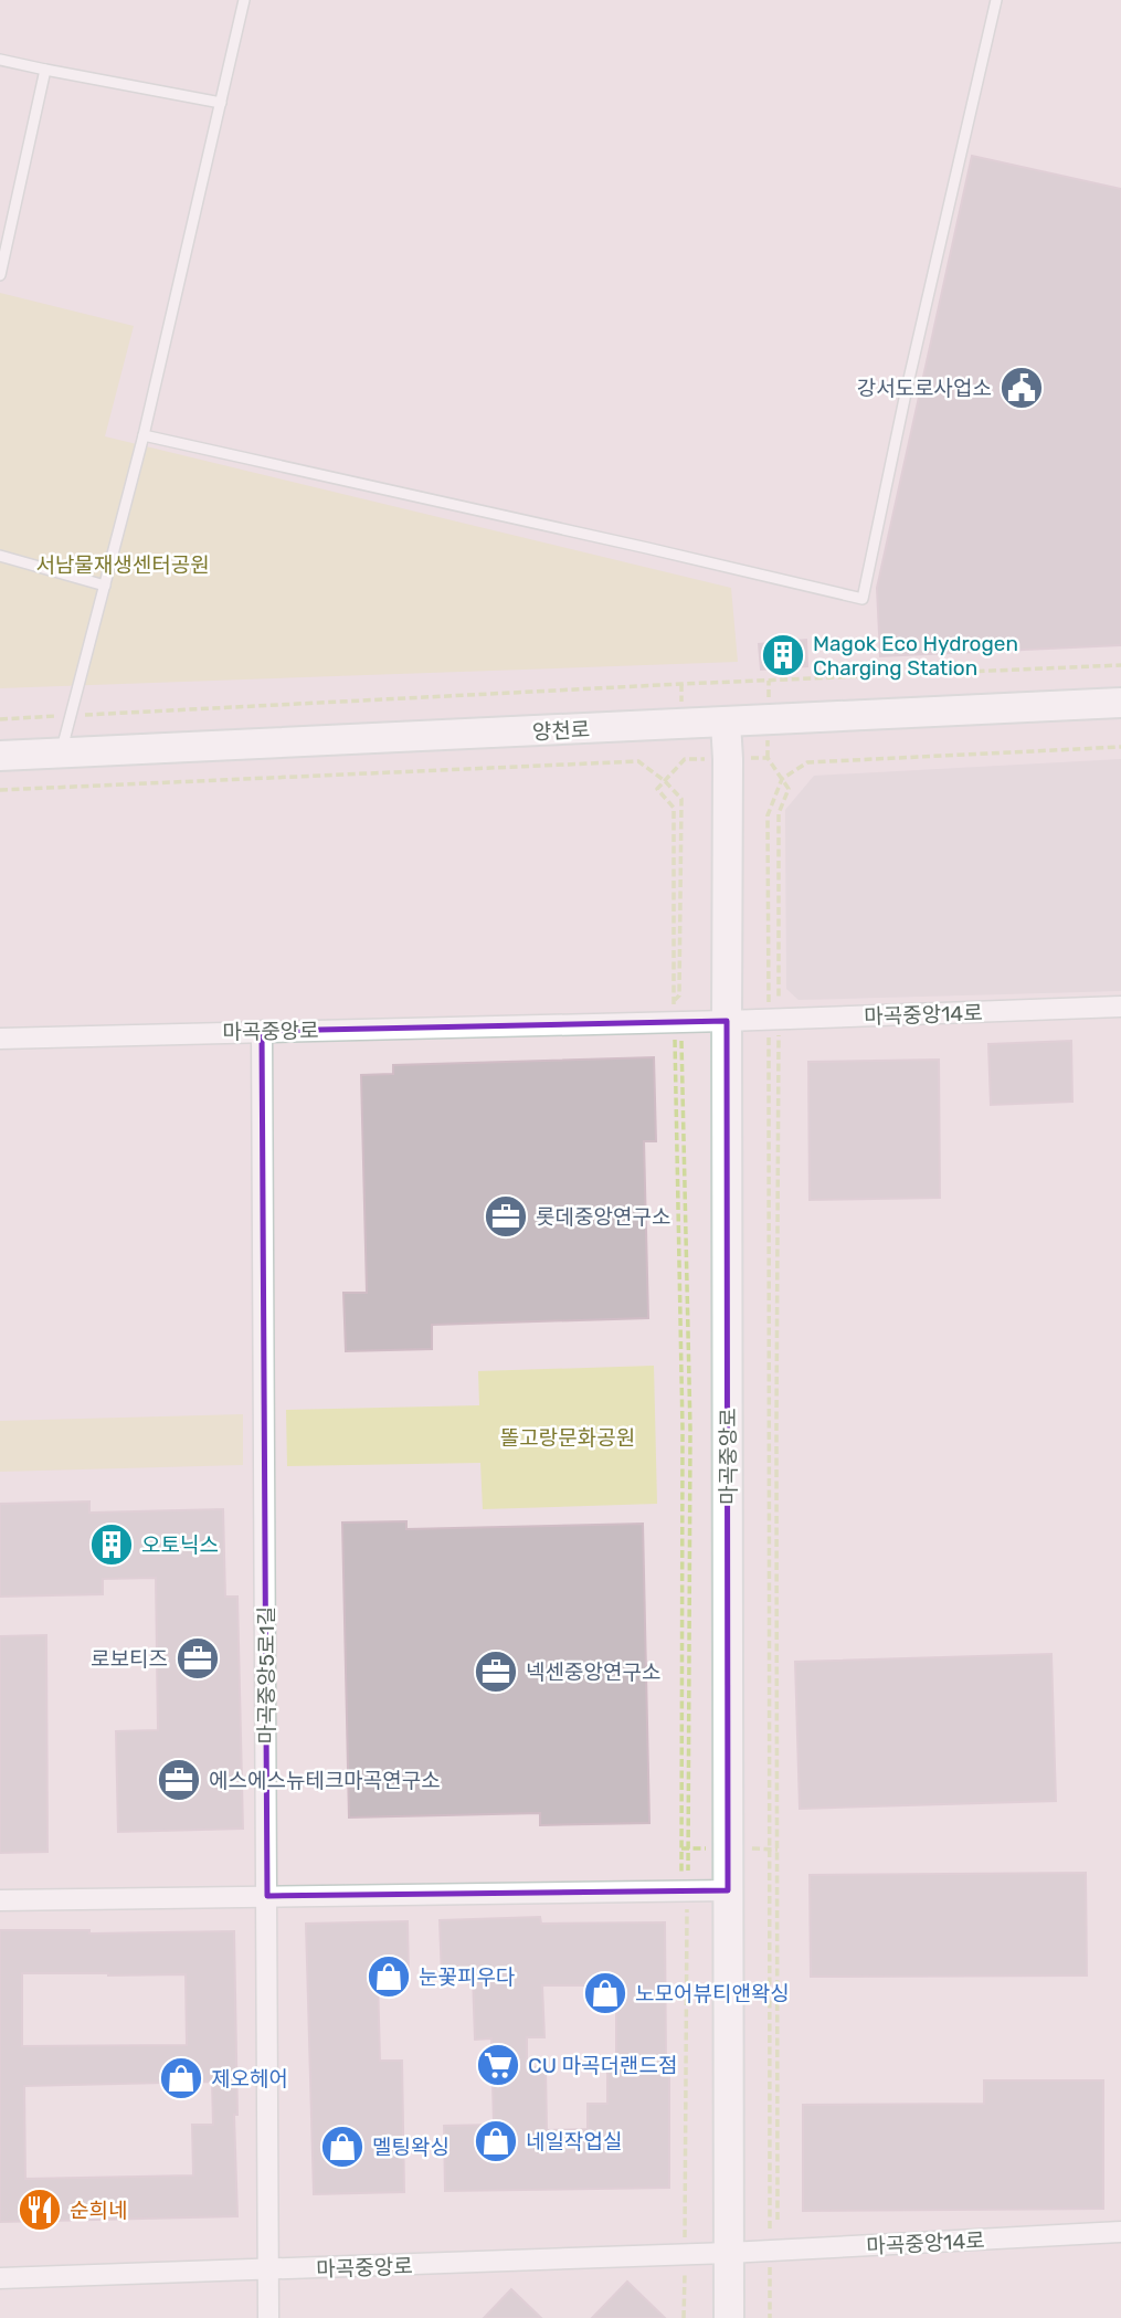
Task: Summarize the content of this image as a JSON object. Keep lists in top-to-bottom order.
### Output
{
  "streets": {
    "main road": ["양천로", "마곡중앙로"],
    "street": ["마곡중앙14로", "마곡중앙5로1길"]
  },
  "crossings": [
    ["양천로", "마곡중앙로"],
    ["마곡중앙14로", "마곡중앙로"],
    ["마곡중앙로", "마곡중앙5로1길"]
  ],
  "parks": ["서남물재생센터공원", "똘고랑문화공원"],
  "places": {
    "public building": ["강서도로사업소"],
    "building": ["Magok Eco Hydrogen Charging Station", "오토닉스"],
    "office": [
      "롯데중앙연구소",
      "로보티즈",
      "넥센중앙연구소",
      "에스에스뉴테크마곡연구소"
    ],
    "shop": [
      "눈꽃피우다",
      "노모어뷰티앤왁싱",
      "제오헤어",
      "네일작업실",
      "멜팅왁싱"
    ],
    "supermarket": ["CU 마곡더랜드점"],
    "restaurant": ["순희네"]
  }
}
